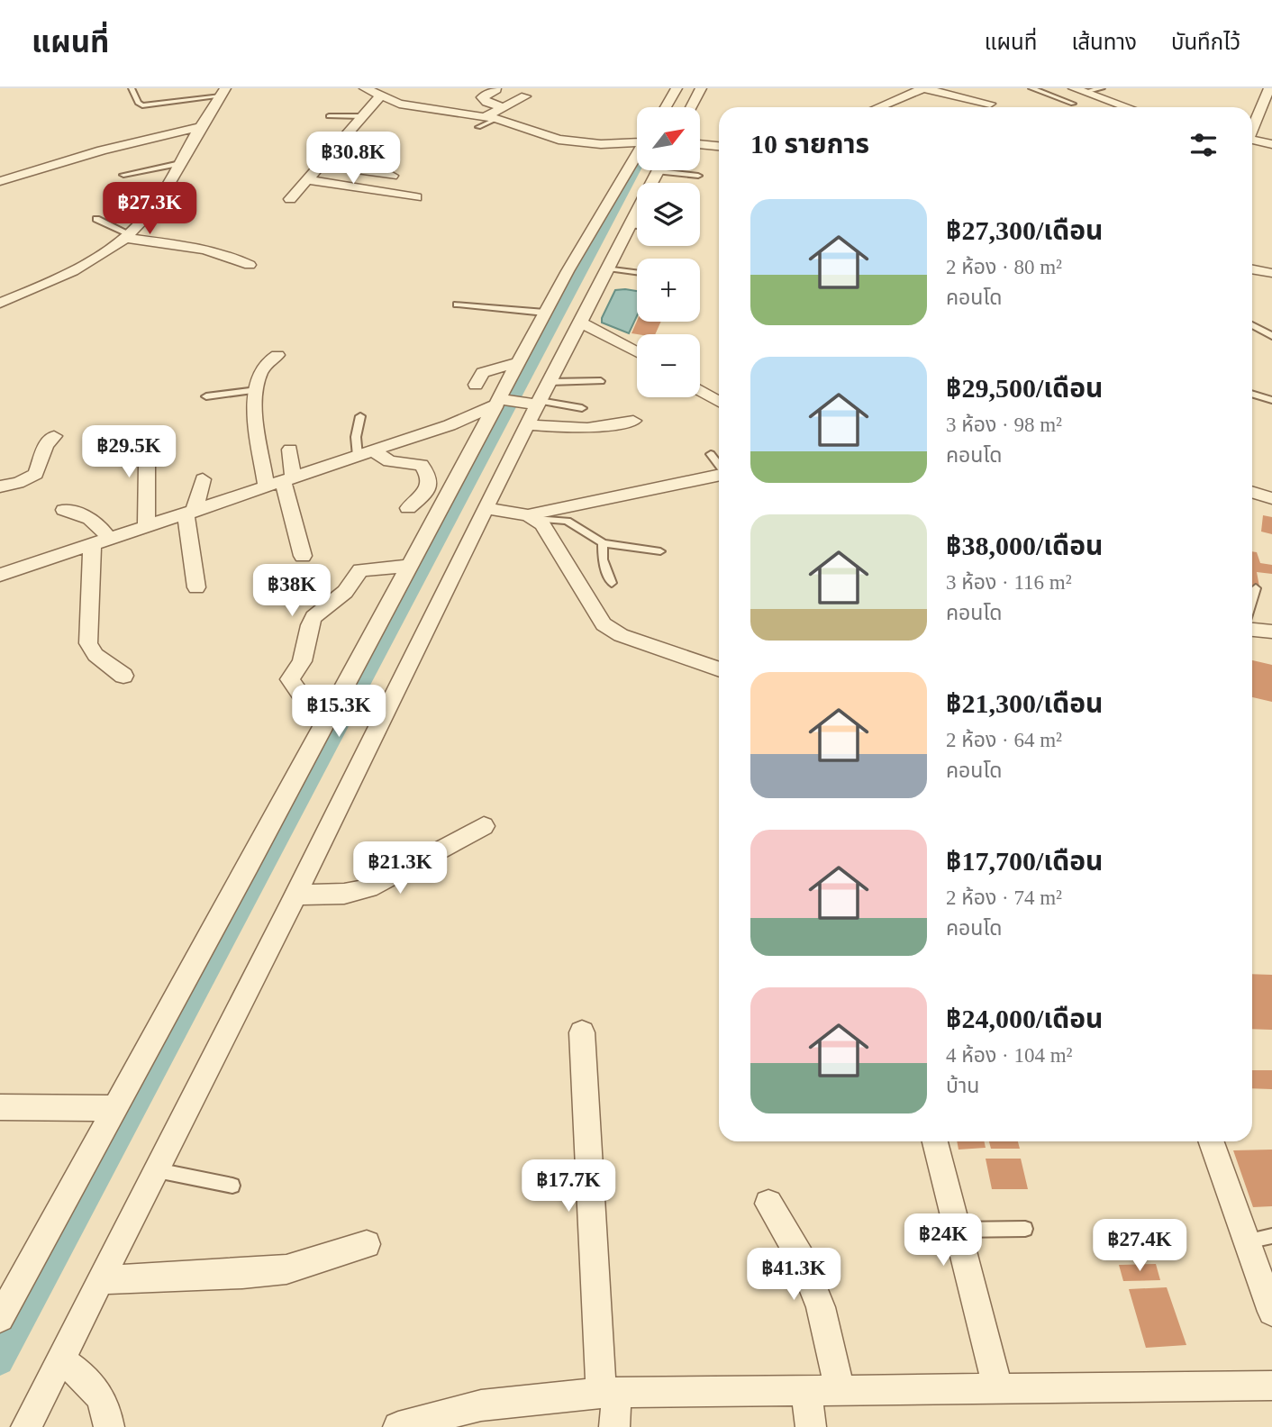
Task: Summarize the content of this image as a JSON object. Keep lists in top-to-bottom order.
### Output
{
  "north": "top right",
  "page": {
    "header": "แผนที่",
    "nav": ["แผนที่", "เส้นทาง", "บันทึกไว้"],
    "map_buttons": ["+", "−"],
    "heading": "10 รายการ",
    "price": [
      "฿30.8K",
      "฿27.3K",
      "฿29.5K",
      "฿38K",
      "฿15.3K",
      "฿21.3K",
      "฿17.7K",
      "฿24K",
      "฿27.4K",
      "฿41.3K"
    ],
    "list": [
      {
        "name": "฿27,300/เดือน",
        "note": "2 ห้อง · 80 m² · คอนโด"
      },
      {
        "name": "฿29,500/เดือน",
        "note": "3 ห้อง · 98 m² · คอนโด"
      },
      {
        "name": "฿38,000/เดือน",
        "note": "3 ห้อง · 116 m² · คอนโด"
      },
      {
        "name": "฿21,300/เดือน",
        "note": "2 ห้อง · 64 m² · คอนโด"
      },
      {
        "name": "฿17,700/เดือน",
        "note": "2 ห้อง · 74 m² · คอนโด"
      },
      {
        "name": "฿24,000/เดือน",
        "note": "4 ห้อง · 104 m² · บ้าน"
      }
    ]
  }
}
